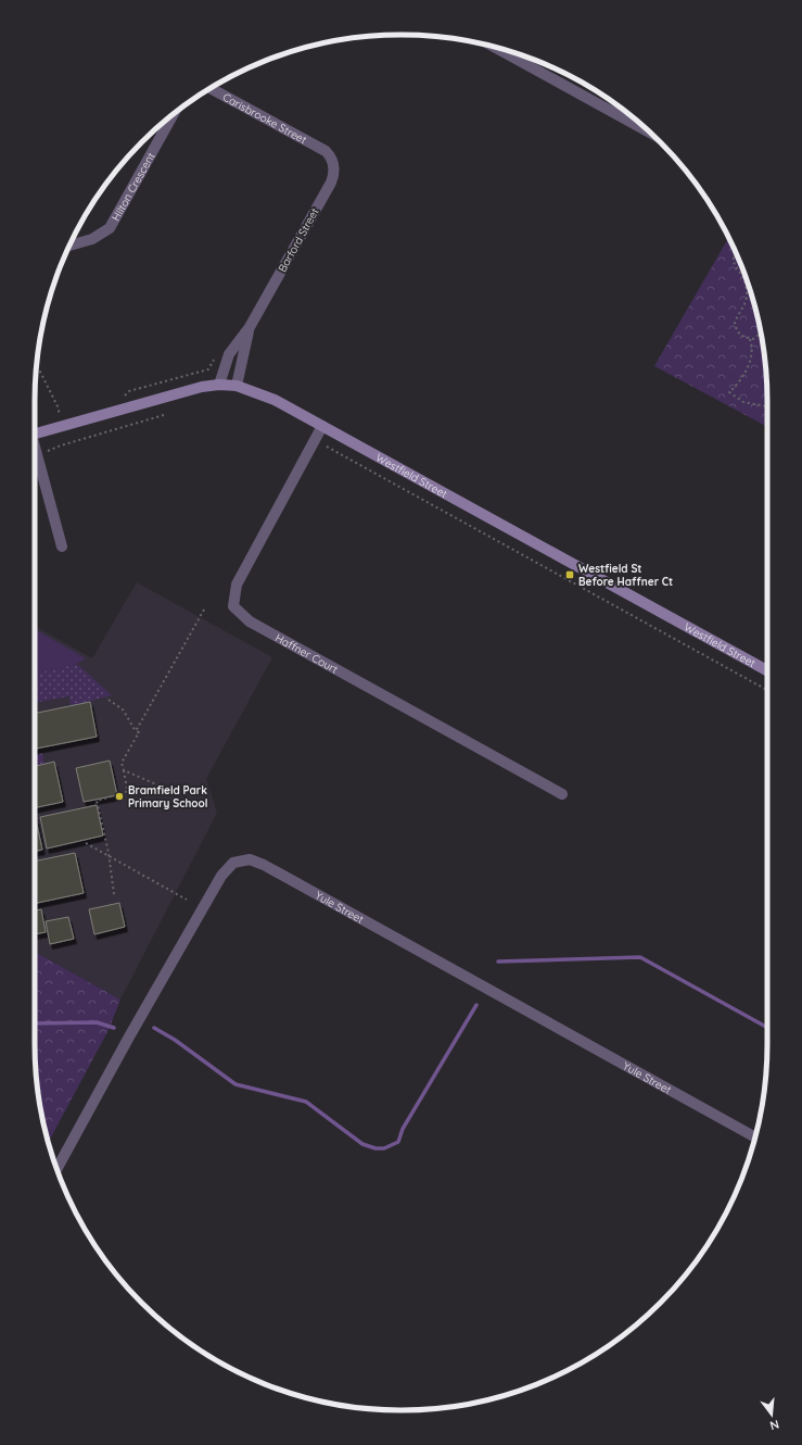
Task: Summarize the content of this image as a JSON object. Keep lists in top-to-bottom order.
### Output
{
  "streets": {
    "main road": ["Westfield Street"],
    "street": [
      "Carisbrooke Street",
      "Hilton Crescent",
      "Barford Street",
      "Haffner Court",
      "Yule Street"
    ]
  },
  "crossings": [
    ["Carisbrooke Street", "Barford Street"],
    ["Barford Street", "Westfield Street"],
    ["Westfield Street", "Haffner Court"]
  ],
  "places": {
    "transit": ["Westfield St Before Haffner Ct"],
    "other": ["Bramfield Park Primary School"]
  },
  "north": "bottom"
}
